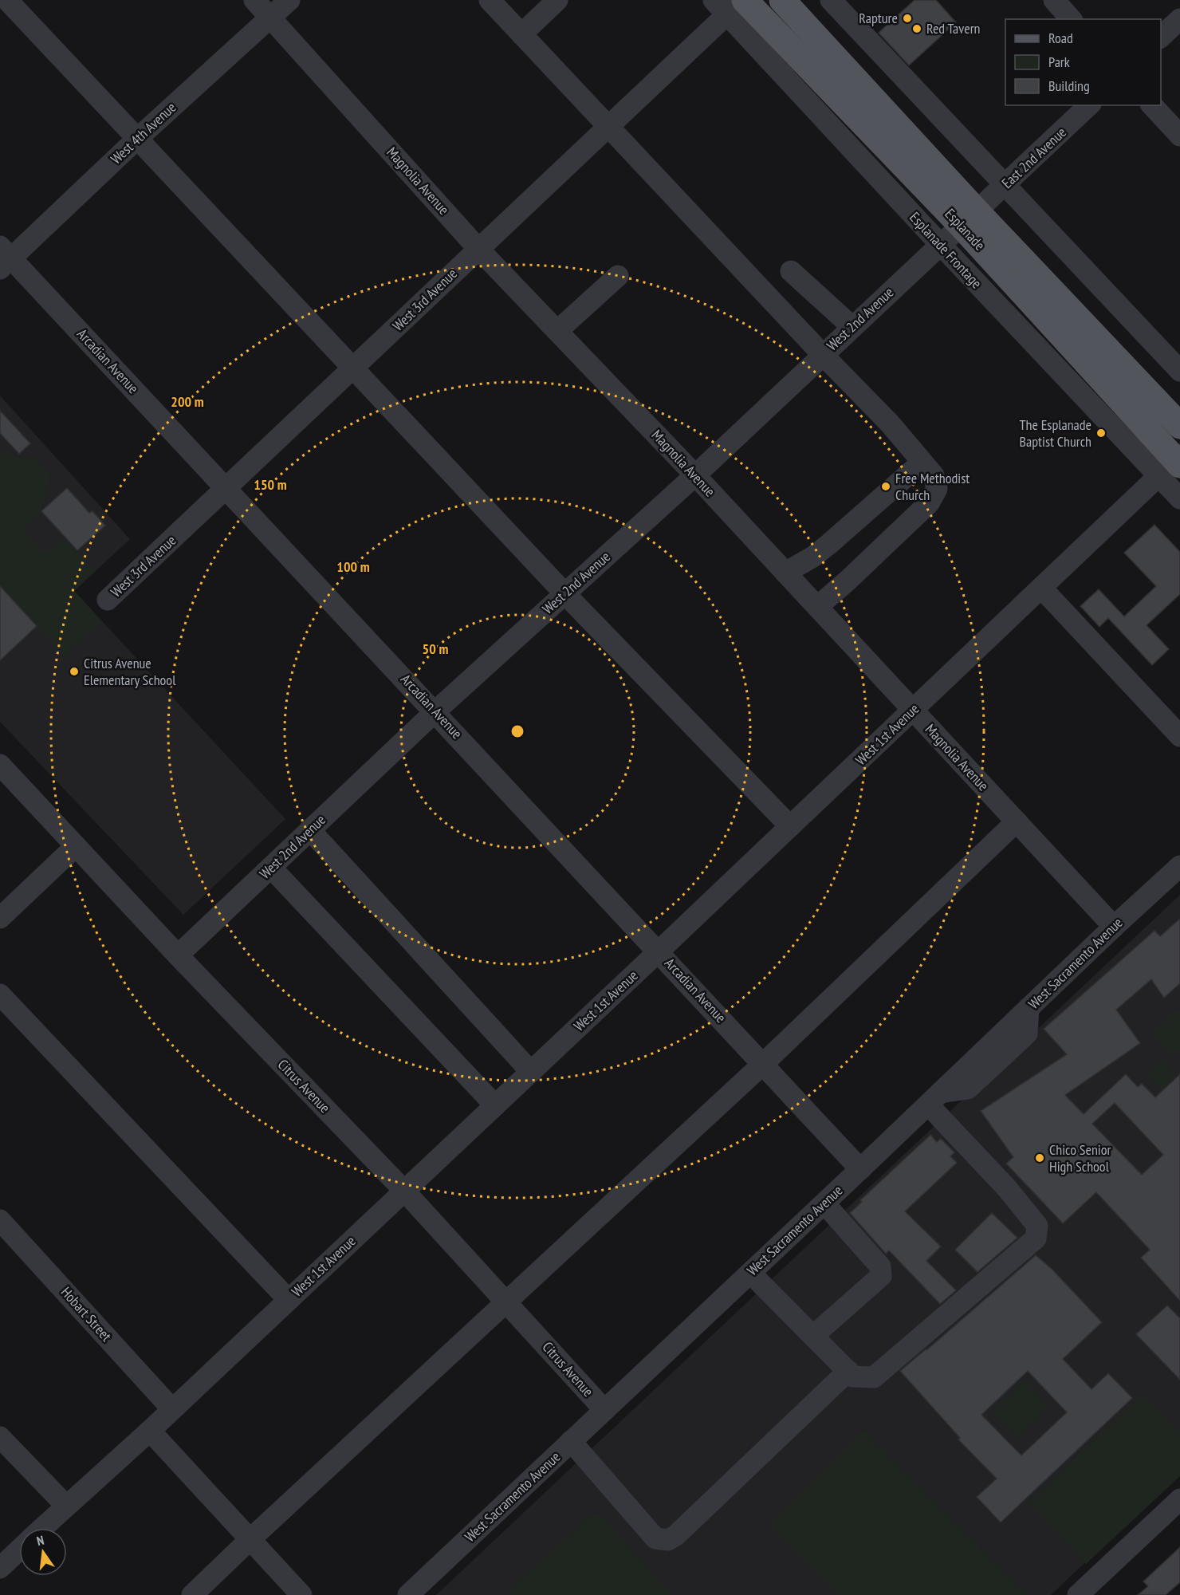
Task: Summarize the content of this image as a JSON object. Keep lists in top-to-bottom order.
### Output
{
  "streets": {
    "main road": ["Esplanade"],
    "street": [
      "West 4th Avenue",
      "East 2nd Avenue",
      "Magnolia Avenue",
      "Esplanade Frontage",
      "West 3rd Avenue",
      "West 2nd Avenue",
      "Arcadian Avenue",
      "West 1st Avenue",
      "West Sacramento Avenue",
      "Citrus Avenue",
      "Hobart Street"
    ]
  },
  "crossings": [
    ["West 4th Avenue", "Magnolia Avenue"],
    ["West 4th Avenue", "Arcadian Avenue"],
    ["East 2nd Avenue", "Esplanade"],
    ["East 2nd Avenue", "West 2nd Avenue"],
    ["Magnolia Avenue", "West 3rd Avenue"],
    ["Magnolia Avenue", "West 2nd Avenue"],
    ["Magnolia Avenue", "West 1st Avenue"],
    ["Magnolia Avenue", "West Sacramento Avenue"],
    ["Esplanade", "Esplanade Frontage"],
    ["Esplanade", "West 3rd Avenue"],
    ["Esplanade", "West 2nd Avenue"],
    ["Esplanade", "West 1st Avenue"],
    ["Esplanade Frontage", "West 3rd Avenue"],
    ["Esplanade Frontage", "West 2nd Avenue"],
    ["Esplanade Frontage", "West 1st Avenue"],
    ["West 3rd Avenue", "Arcadian Avenue"],
    ["West 2nd Avenue", "Arcadian Avenue"],
    ["West 2nd Avenue", "Citrus Avenue"],
    ["Arcadian Avenue", "West 1st Avenue"],
    ["Arcadian Avenue", "West Sacramento Avenue"],
    ["West 1st Avenue", "Citrus Avenue"],
    ["West 1st Avenue", "Hobart Street"],
    ["West Sacramento Avenue", "Citrus Avenue"]
  ],
  "places": [
    "Rapture",
    "Red Tavern",
    "The Esplanade Baptist Church",
    "Free Methodist Church",
    "Citrus Avenue Elementary School",
    "Chico Senior High School"
  ],
  "legend": ["Road", "Park", "Building"],
  "north": "top",
  "rings": [
    "200 m",
    "150 m",
    "100 m",
    "50 m"
  ]
}
